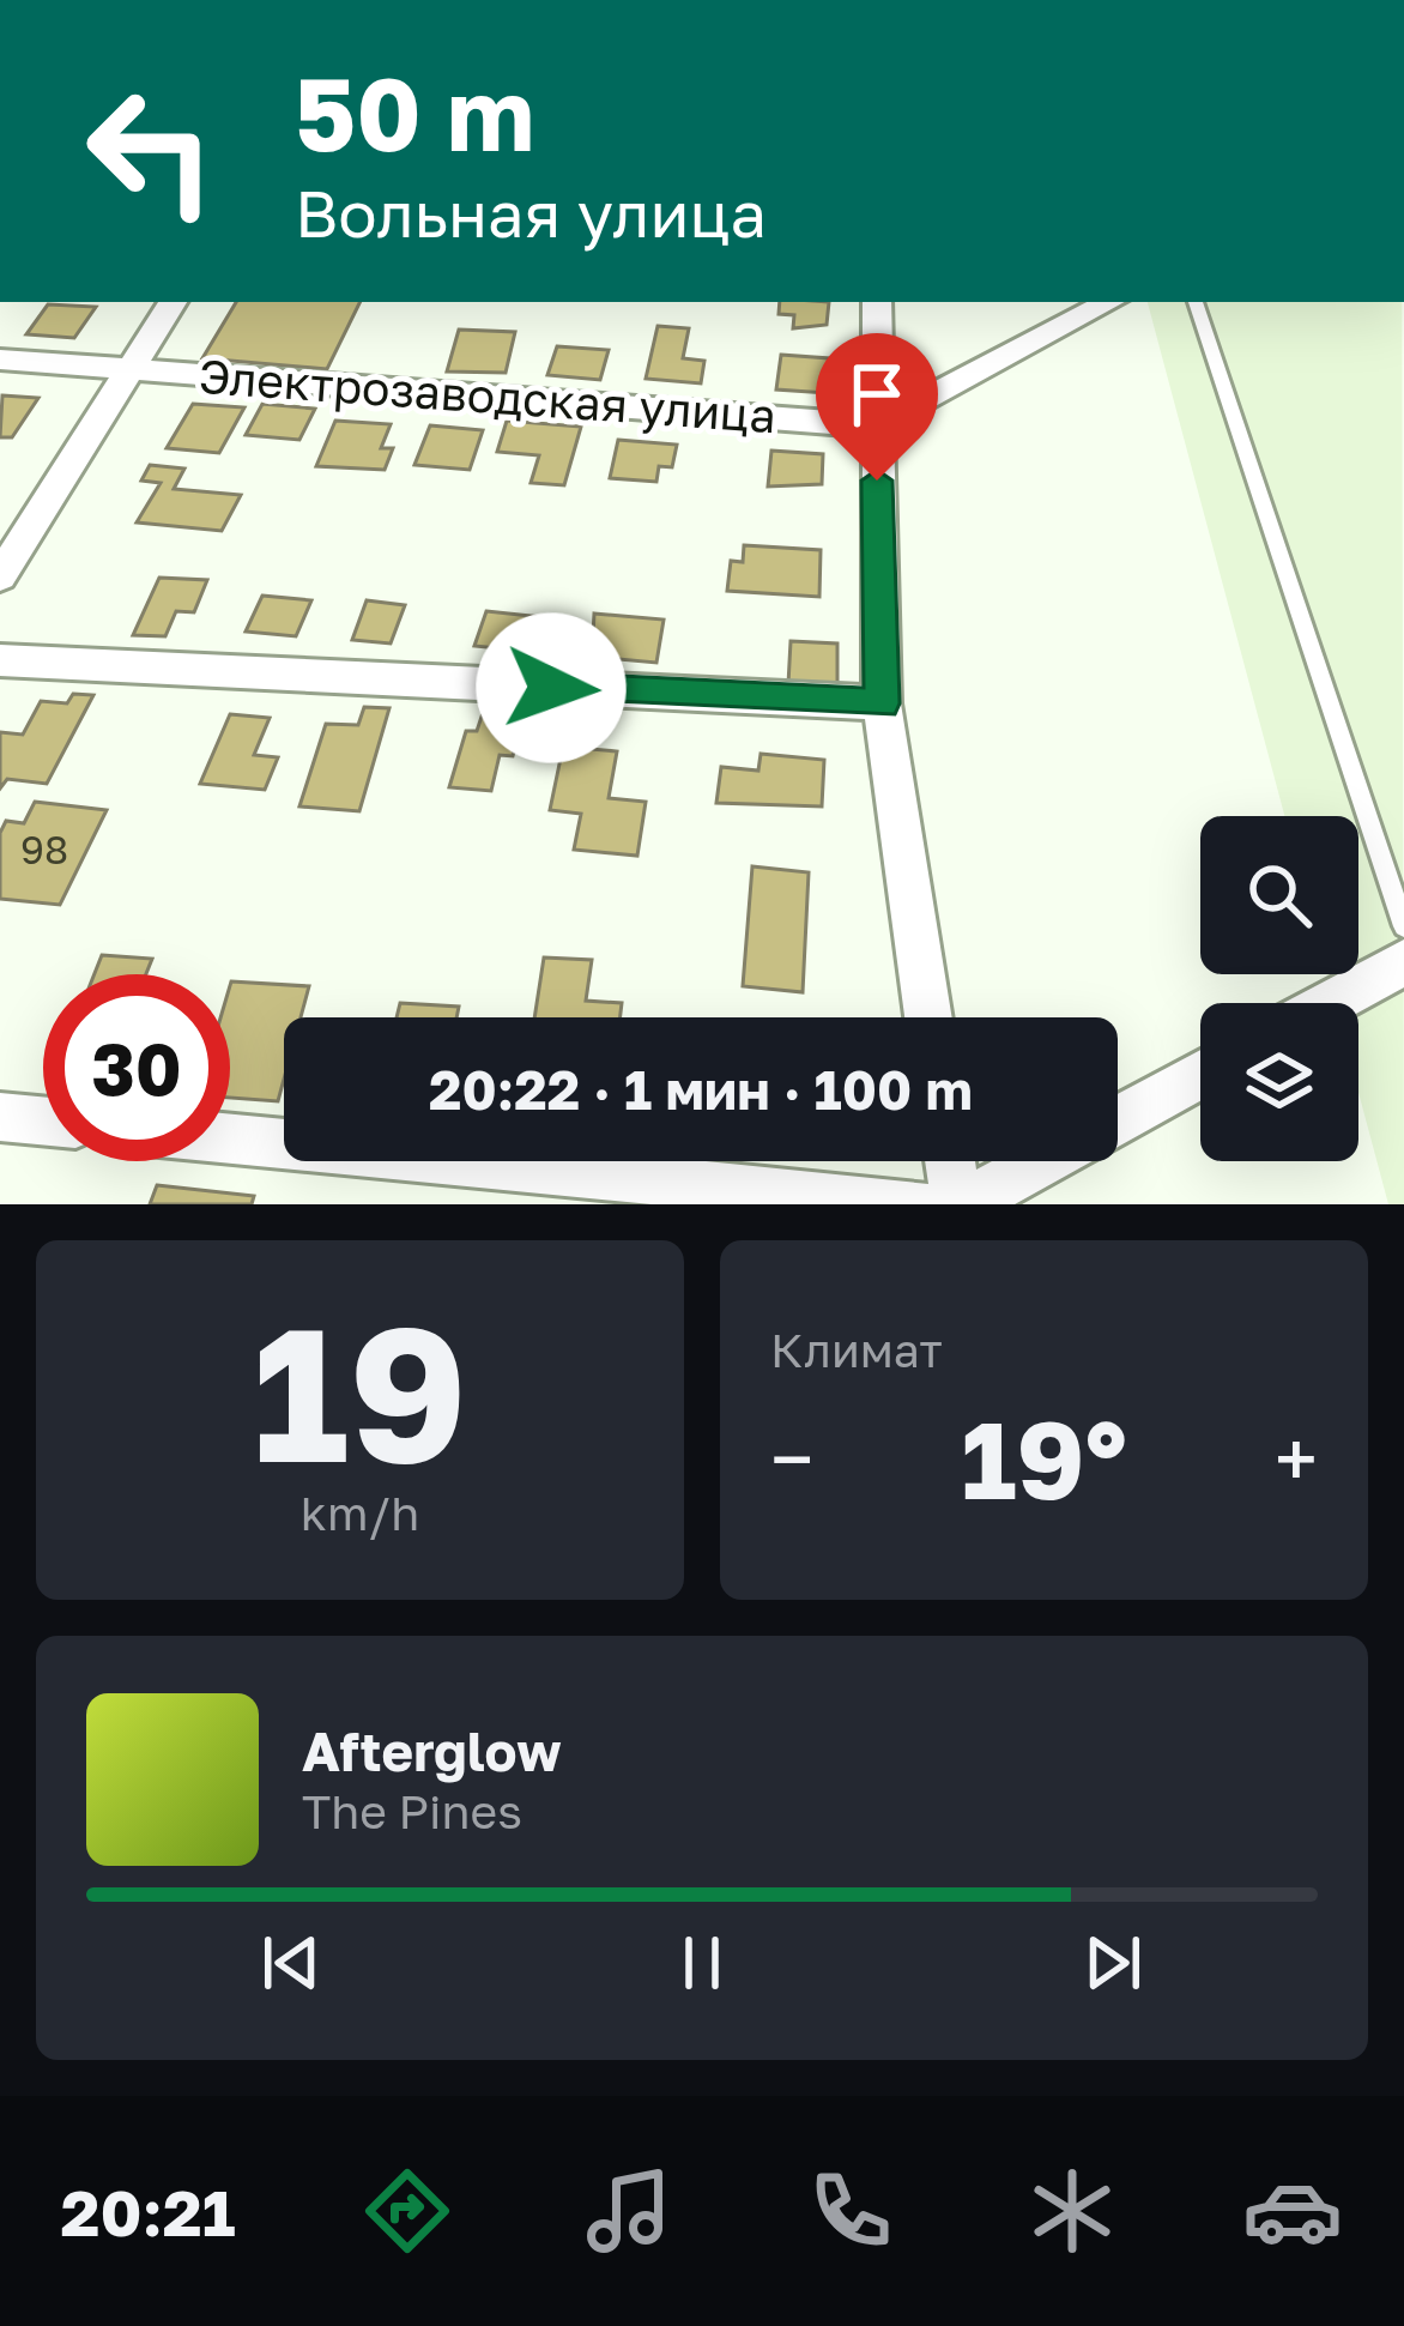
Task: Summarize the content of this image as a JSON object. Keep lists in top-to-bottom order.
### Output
{
  "streets": {
    "street": ["Электрозаводская улица"]
  },
  "house_numbers": ["98"],
  "page": {
    "turn": ["50 m", "Вольная улица"],
    "limit": "30",
    "trip": "20:22 · 1 мин · 100 m",
    "tile": [
      ["19", "km/h"],
      "Климат"
    ],
    "heat": ["−", "19°", "+"],
    "song": ["Afterglow", "The Pines"],
    "tabs": "20:21"
  }
}
